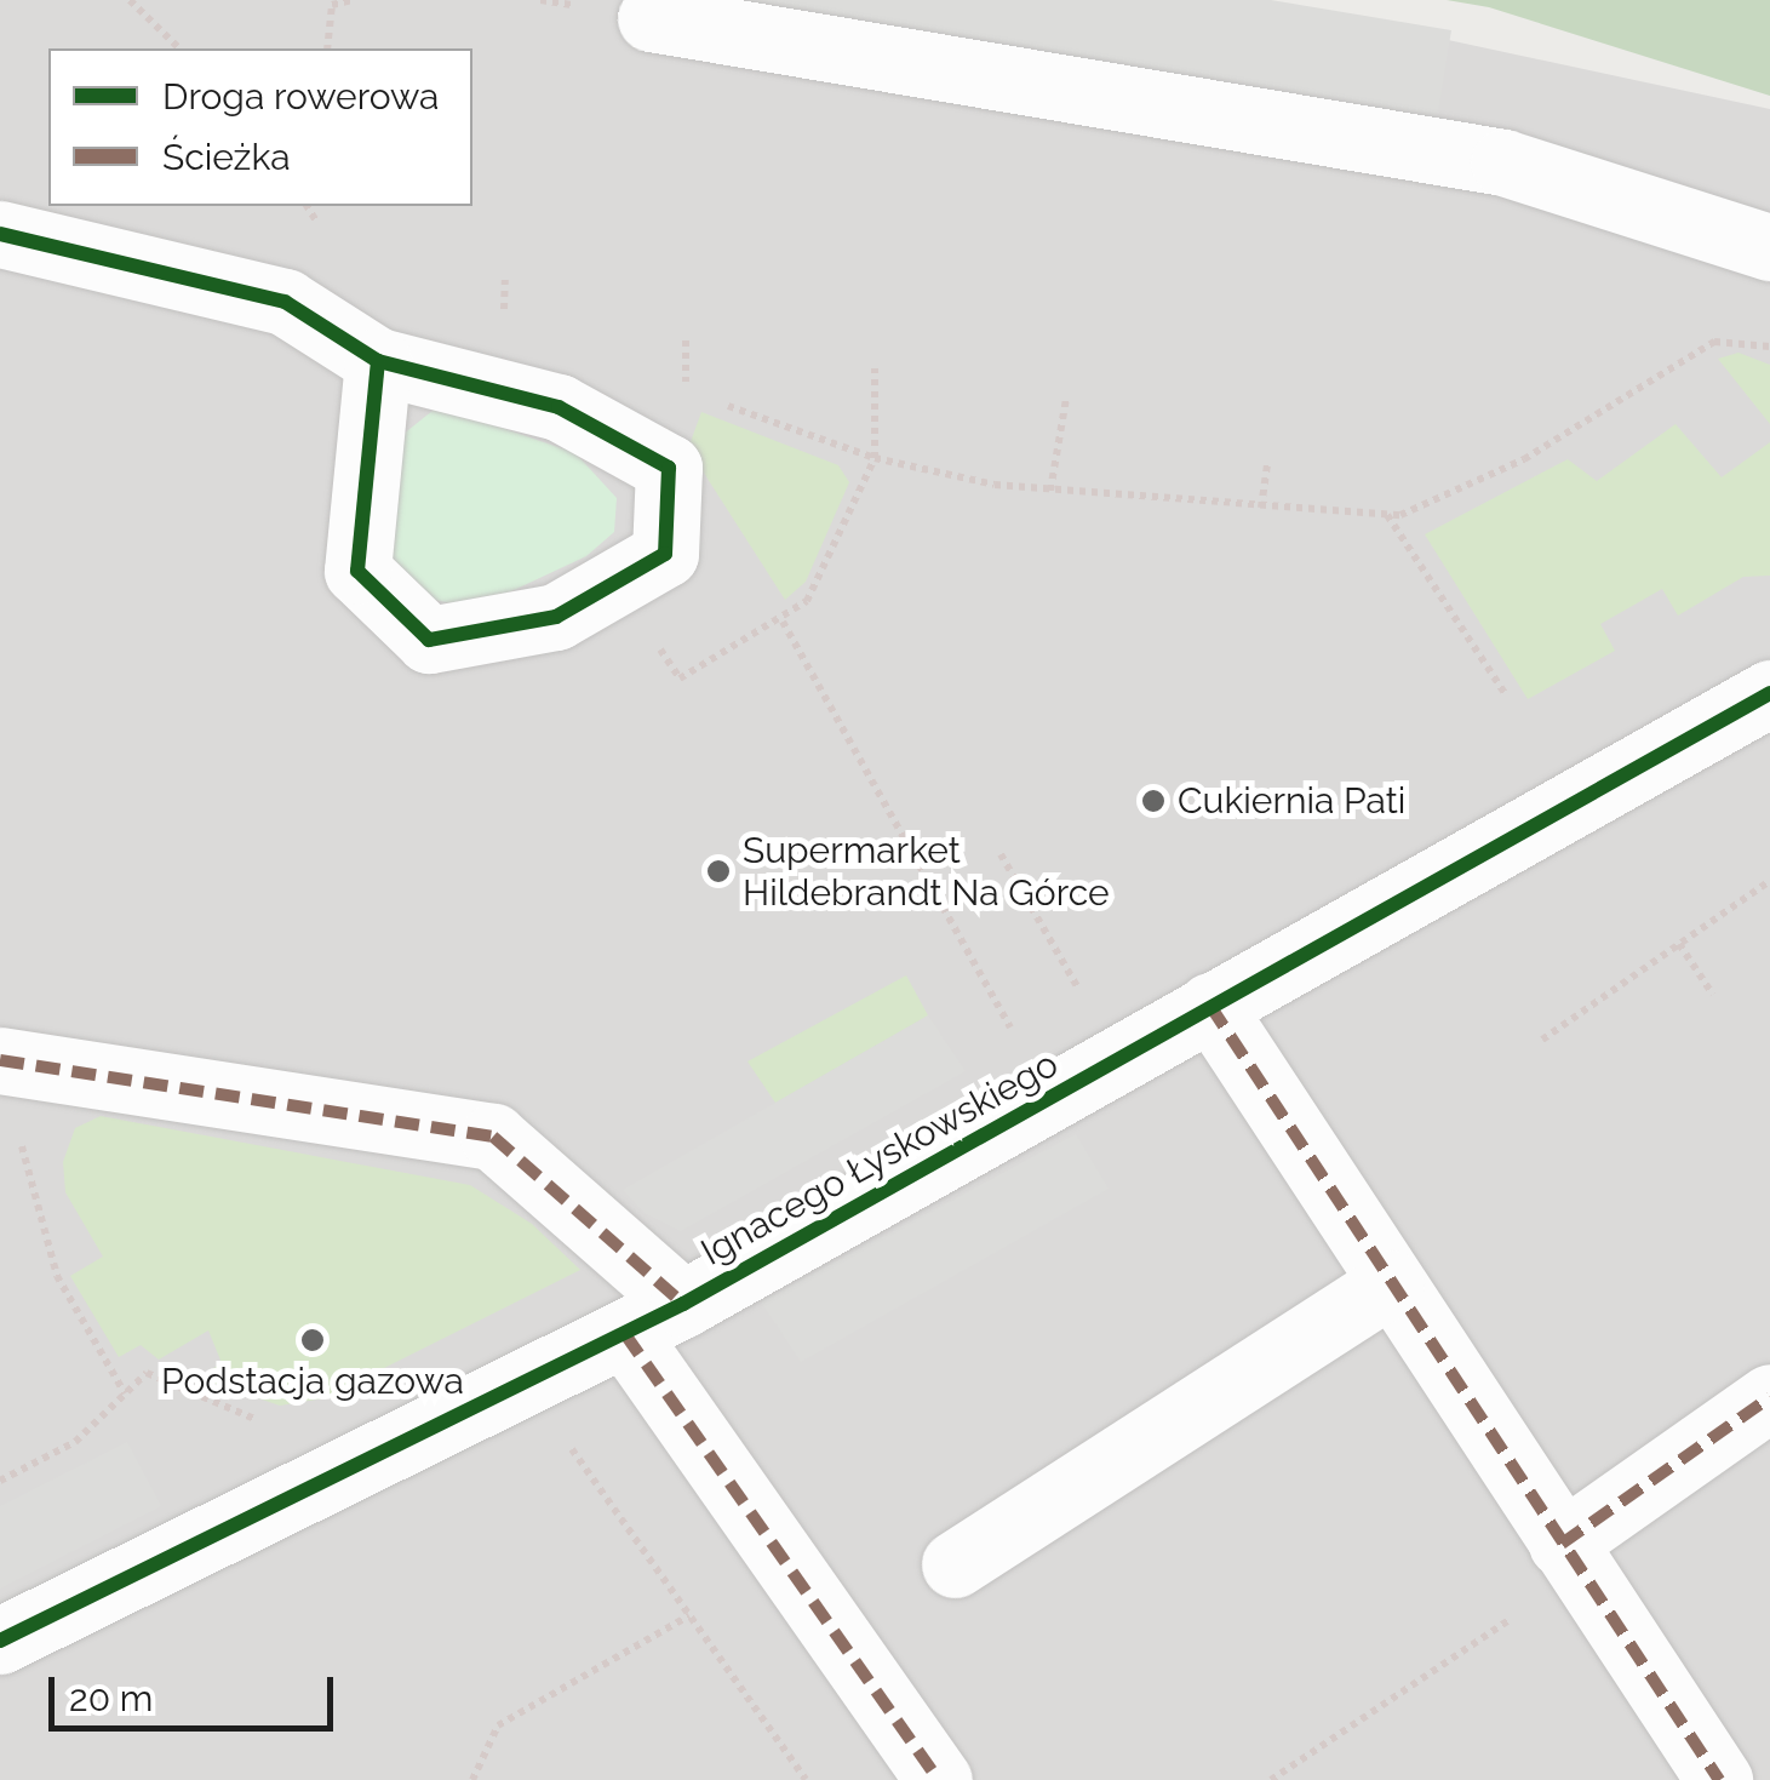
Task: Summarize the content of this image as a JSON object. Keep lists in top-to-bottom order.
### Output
{
  "streets": {
    "street": ["Ignacego Łyskowskiego"]
  },
  "places": ["Cukiernia Pati", "Supermarket Hildebrandt Na Górce", "Podstacja gazowa"],
  "legend": ["Droga rowerowa", "Ścieżka"],
  "scale_bar": "20 m"
}
